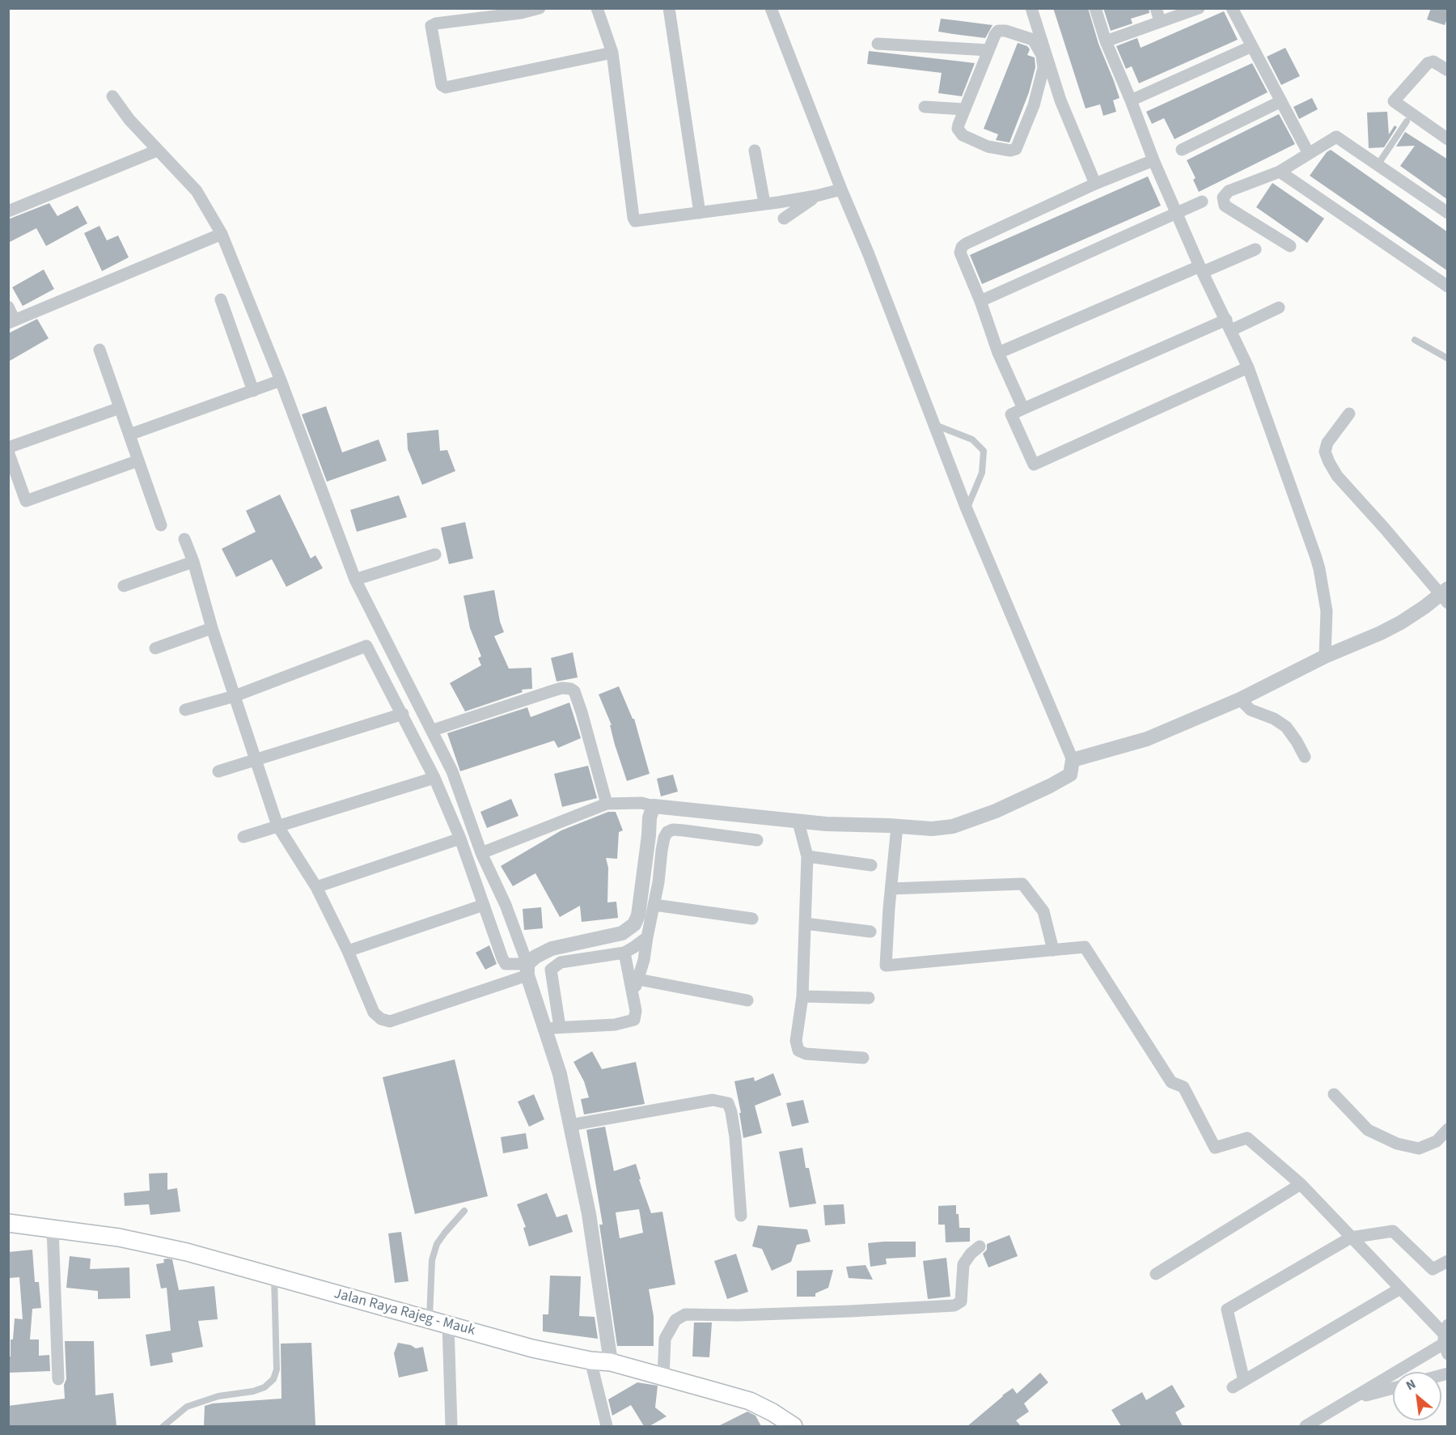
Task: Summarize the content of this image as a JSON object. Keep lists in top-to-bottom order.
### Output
{
  "streets": {
    "main road": ["Jalan Raya Rajeg - Mauk"]
  },
  "north": "top left"
}
